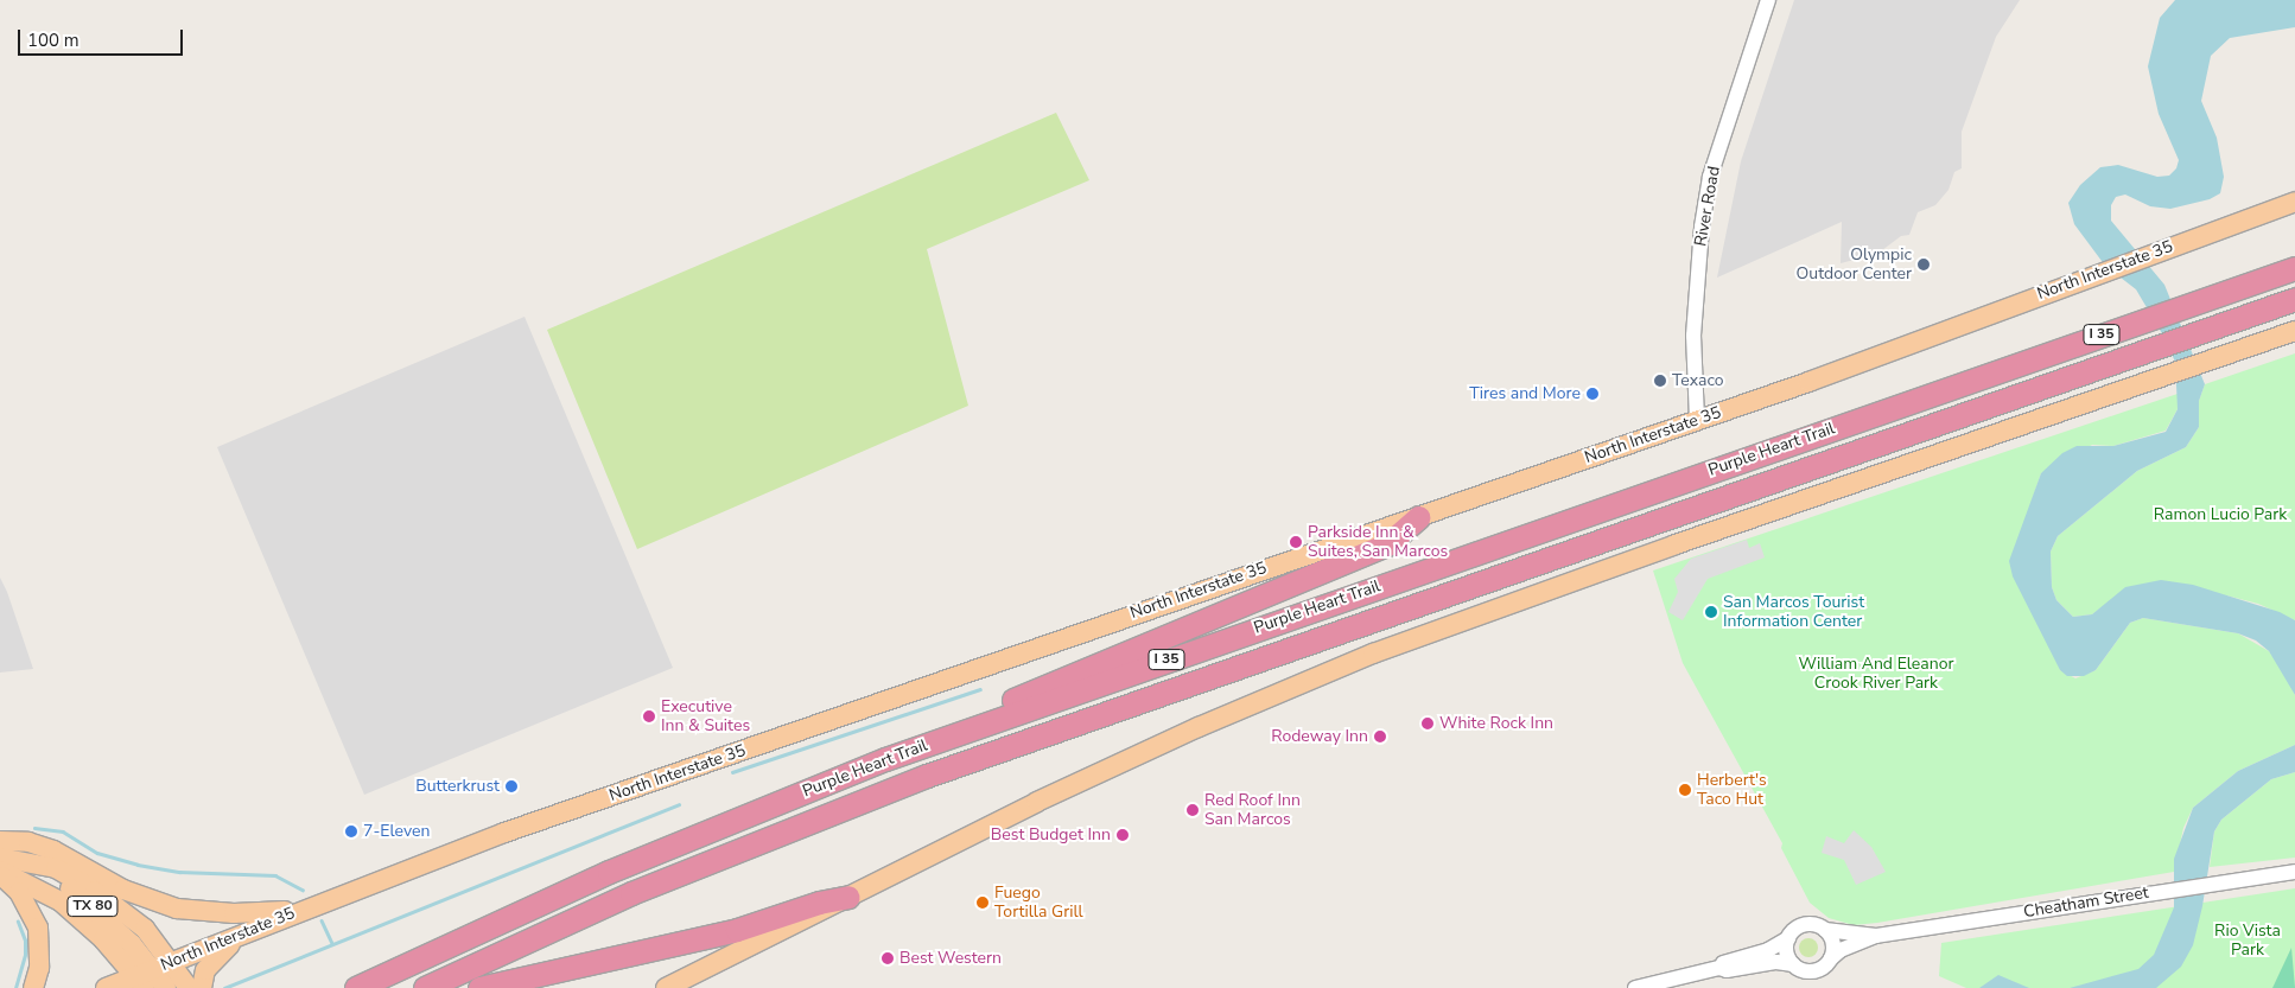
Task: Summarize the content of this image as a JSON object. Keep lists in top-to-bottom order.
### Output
{
  "streets": {
    "highway": ["I 35", "Purple Heart Trail"],
    "main road": ["North Interstate 35", "TX 80"],
    "street": ["River Road", "Cheatham Street"]
  },
  "crossings": [
    ["River Road", "North Interstate 35"],
    ["North Interstate 35", "TX 80"]
  ],
  "parks": ["Ramon Lucio Park", "William And Eleanor Crook River Park", "Rio Vista Park"],
  "places": [
    "Olympic Outdoor Center",
    "Texaco",
    "Tires and More",
    "Parkside Inn & Suites, San Marcos",
    "San Marcos Tourist Information Center",
    "Executive Inn & Suites",
    "White Rock Inn",
    "Rodeway Inn",
    "Butterkrust",
    "Herbert's Taco Hut",
    "Red Roof Inn San Marcos",
    "7-Eleven",
    "Best Budget Inn",
    "Fuego Tortilla Grill",
    "Best Western"
  ],
  "scale_bar": "100 m"
}
